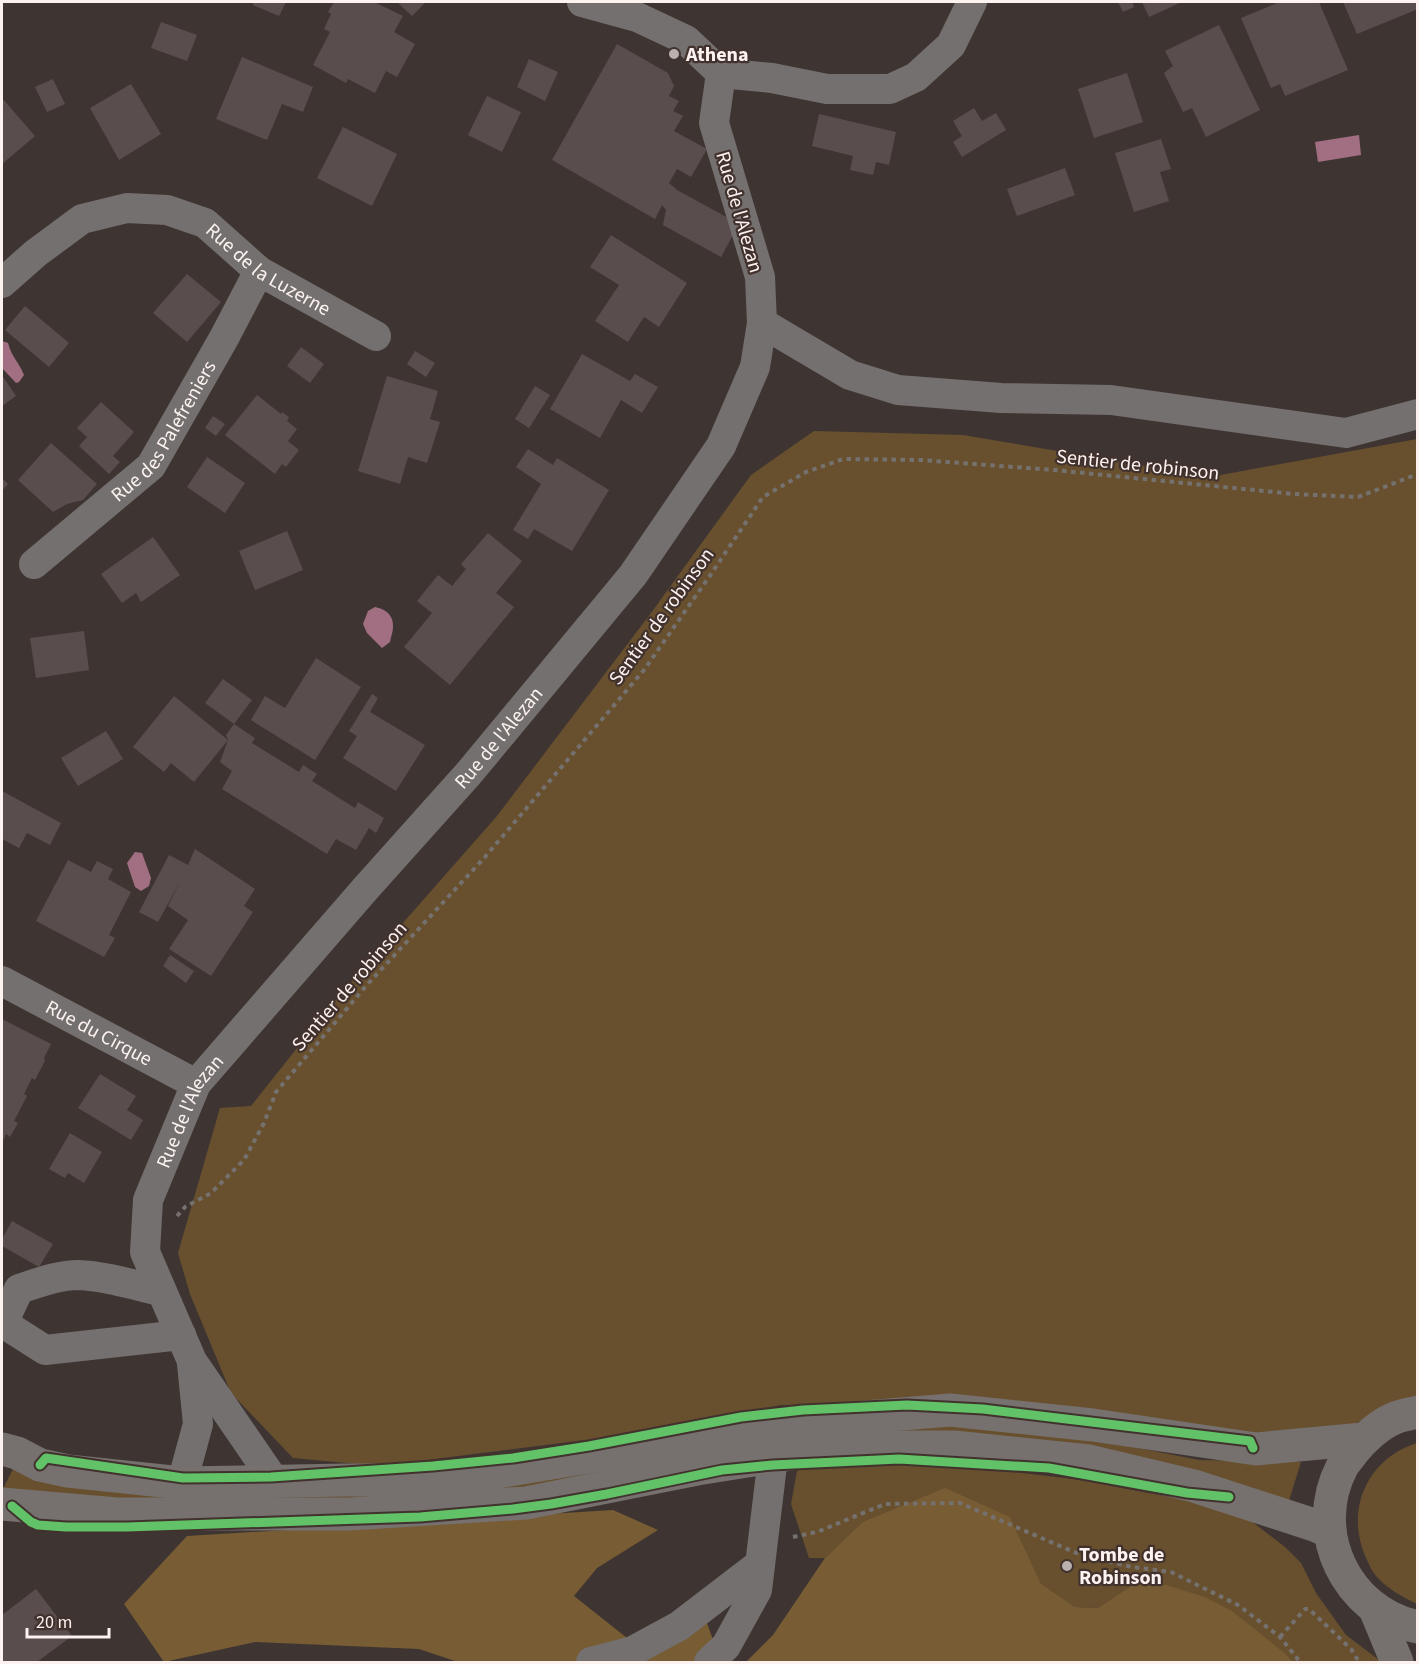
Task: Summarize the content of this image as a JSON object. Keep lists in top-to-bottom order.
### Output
{
  "streets": {
    "street": [
      "Rue de l'Alezan",
      "Rue de la Luzerne",
      "Rue des Palefreniers",
      "Rue du Cirque"
    ],
    "path": ["Sentier de robinson"]
  },
  "crossings": [
    ["Rue de l'Alezan", "Sentier de robinson"],
    ["Rue de l'Alezan", "Rue du Cirque"],
    ["Rue de la Luzerne", "Rue des Palefreniers"]
  ],
  "places": ["Athena", "Tombe de Robinson"],
  "scale_bar": "20 m"
}
